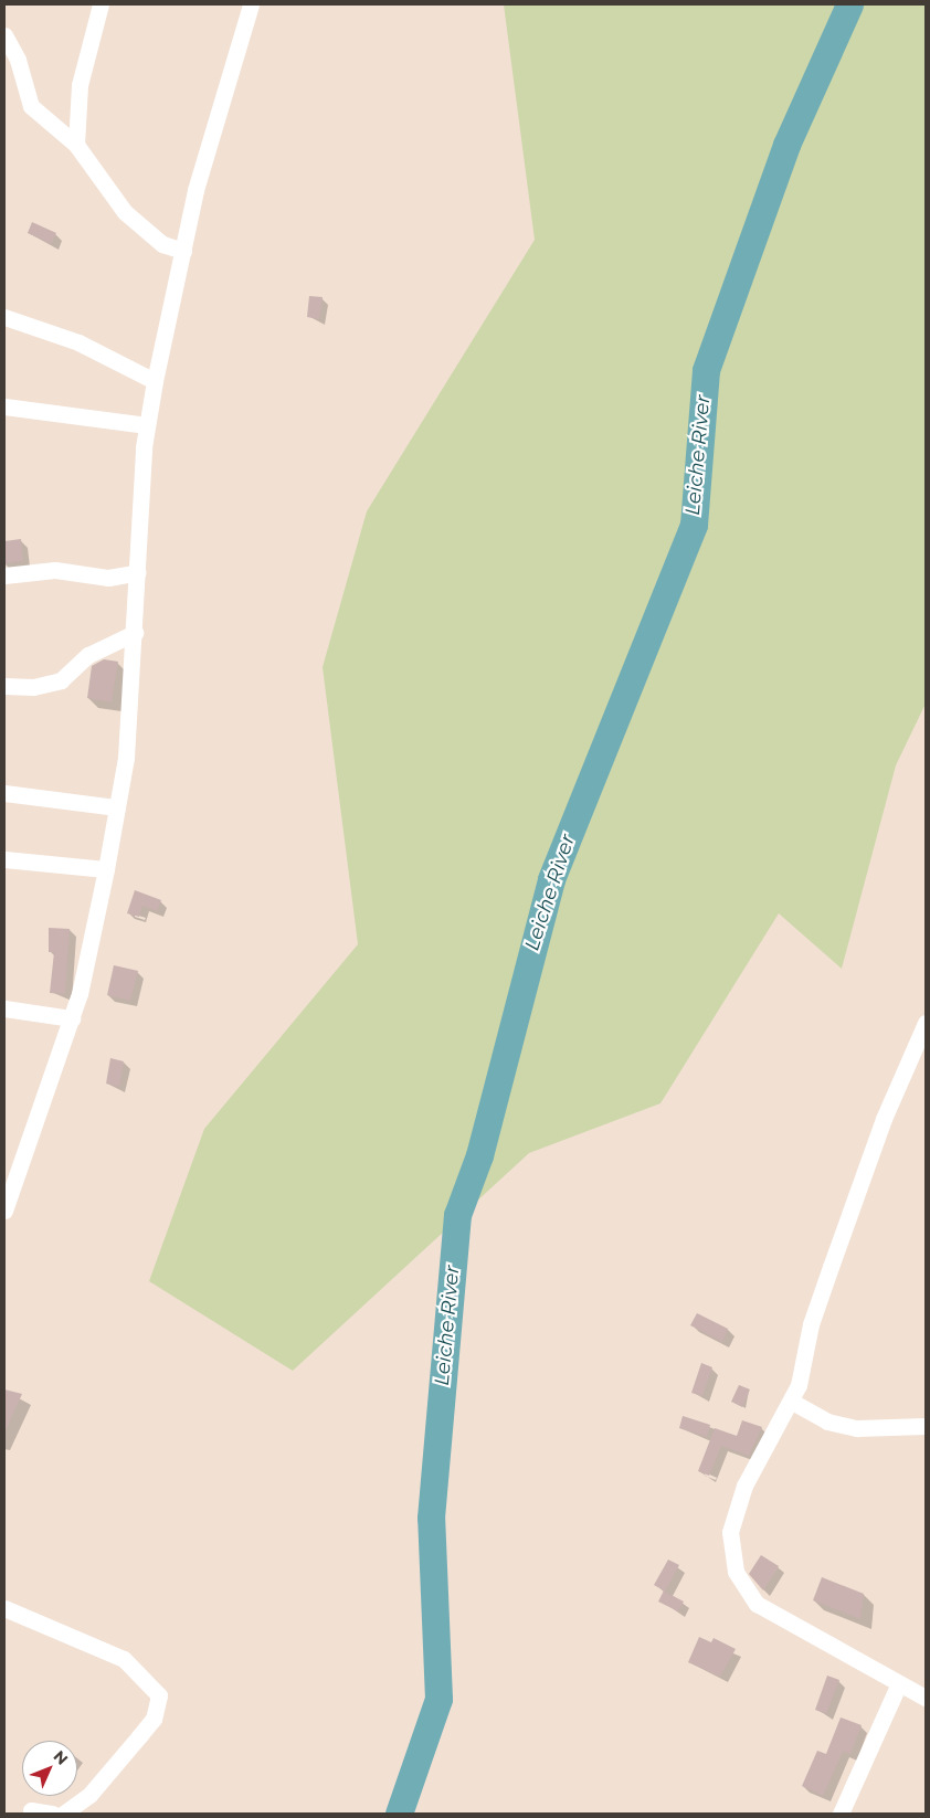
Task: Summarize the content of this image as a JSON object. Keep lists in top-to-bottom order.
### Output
{
  "water": ["Leiche River"],
  "north": "top right"
}
